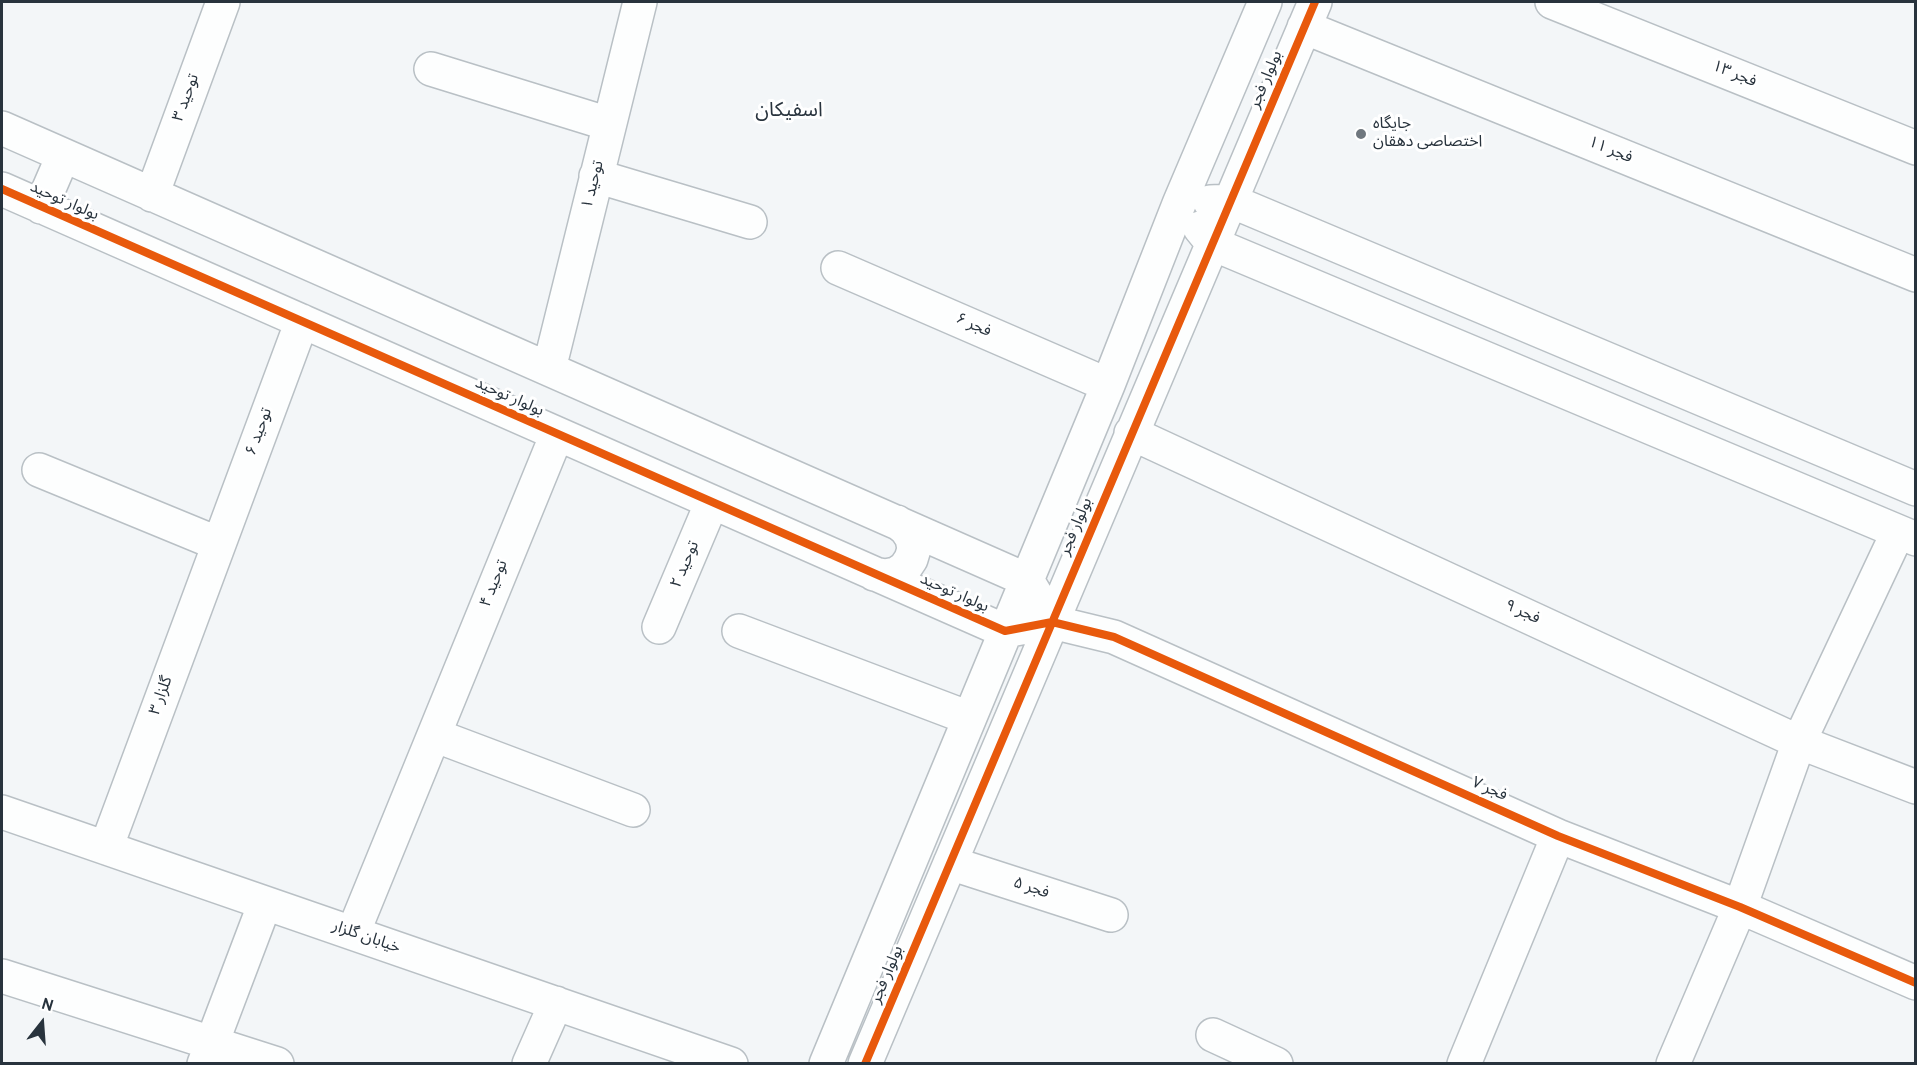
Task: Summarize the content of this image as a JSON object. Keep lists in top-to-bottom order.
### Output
{
  "streets": {
    "street": [
      "فجر ۱۳",
      "بولوار فجر",
      "توحید ۳",
      "فجر ۱۱",
      "توحید ۱",
      "بولوار توحید",
      "فجر ۶",
      "توحید ۶",
      "توحید ۲",
      "توحید ۴",
      "فجر ۹",
      "گلزار ۳",
      "فجر ۷",
      "فجر ۵",
      "خیابان گلزار"
    ]
  },
  "crossings": [
    ["بولوار فجر", "فجر ۱۱"],
    ["بولوار فجر", "بولوار توحید"],
    ["بولوار فجر", "فجر ۶"],
    ["بولوار فجر", "فجر ۹"],
    ["بولوار فجر", "فجر ۷"],
    ["بولوار فجر", "فجر ۵"],
    ["بولوار توحید", "توحید ۶"],
    ["بولوار توحید", "توحید ۲"],
    ["بولوار توحید", "توحید ۴"],
    ["توحید ۶", "گلزار ۳"],
    ["توحید ۴", "خیابان گلزار"],
    ["گلزار ۳", "خیابان گلزار"]
  ],
  "districts": ["اسفیکان"],
  "places": ["جایگاه اختصاصی دهقان"],
  "north": "top"
}
